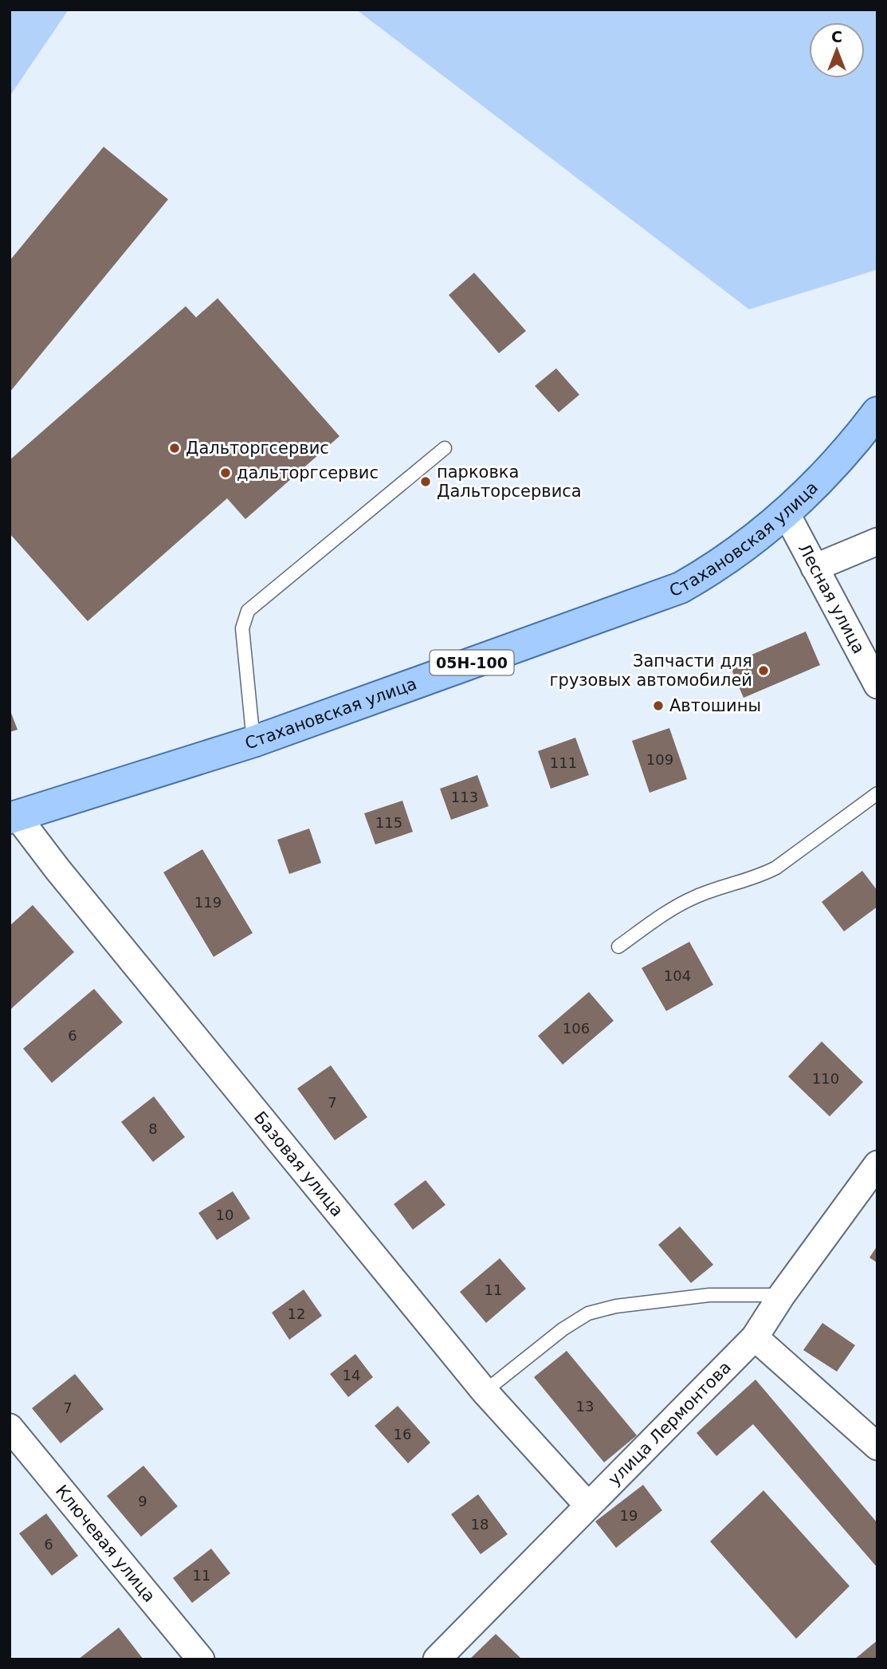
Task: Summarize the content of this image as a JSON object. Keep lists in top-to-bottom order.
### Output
{
  "streets": {
    "main road": ["Стахановская улица", "05Н-100"],
    "street": [
      "Лесная улица",
      "Базовая улица",
      "улица Лермонтова",
      "Ключевая улица"
    ]
  },
  "crossings": [
    ["Стахановская улица", "Лесная улица"],
    ["Стахановская улица", "Базовая улица"],
    ["Базовая улица", "улица Лермонтова"]
  ],
  "places": [
    "Дальторгсервис",
    "дальторгсервис",
    "парковка Дальторсервиса",
    "Запчасти для грузовых автомобилей",
    "Автошины"
  ],
  "house_numbers": [
    "109",
    "111",
    "113",
    "115",
    "119",
    "104",
    "106",
    "6",
    "110",
    "7",
    "8",
    "10",
    "11",
    "12",
    "14",
    "13",
    "7",
    "16",
    "9",
    "19",
    "18",
    "6",
    "11"
  ],
  "north": "top"
}
